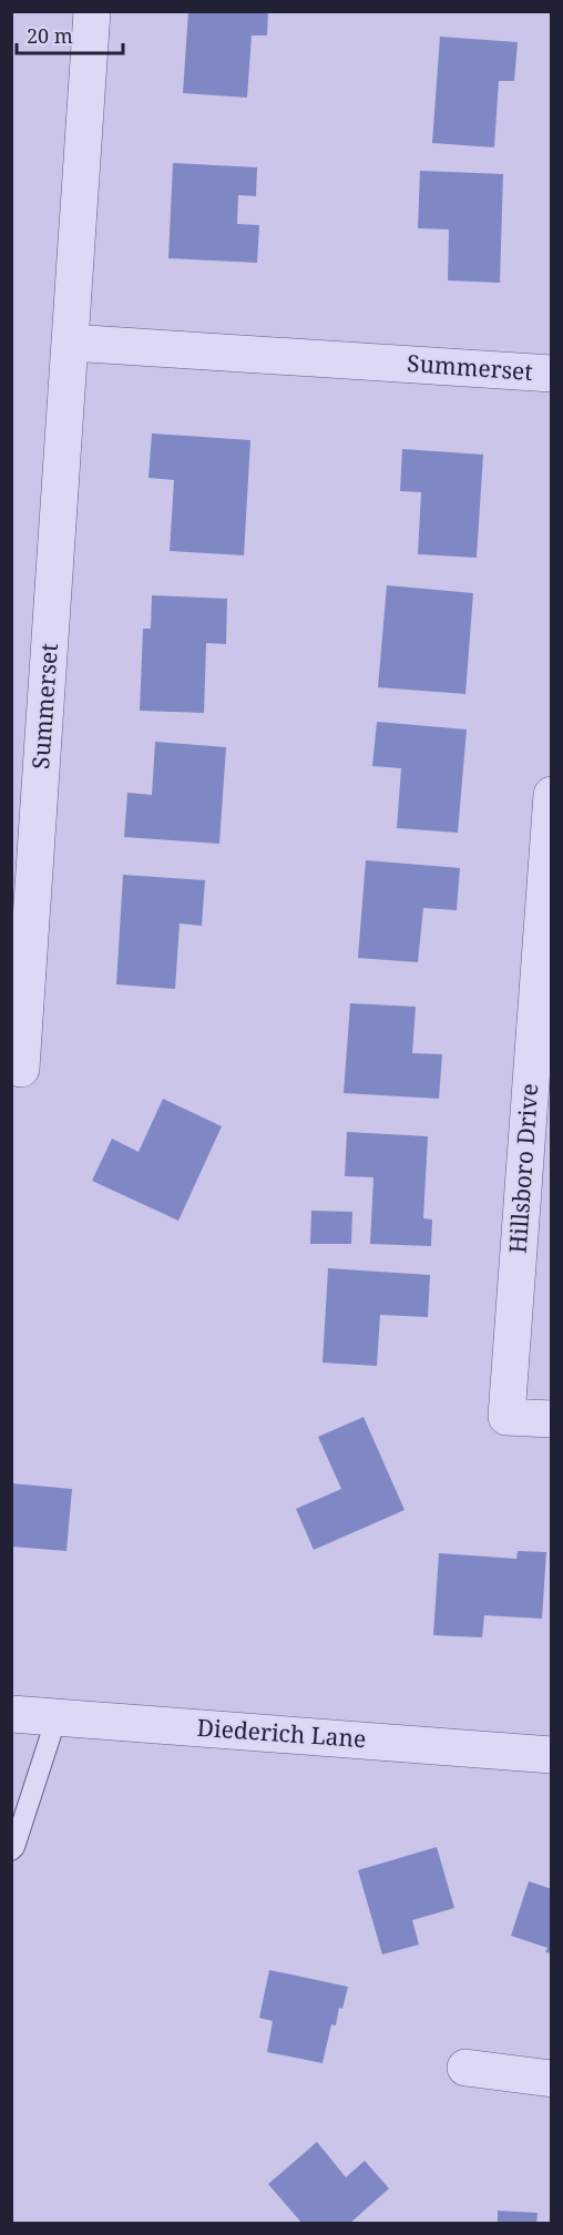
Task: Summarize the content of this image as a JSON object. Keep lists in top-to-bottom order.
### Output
{
  "streets": {
    "street": ["Summerset", "Hillsboro Drive", "Diederich Lane"]
  },
  "scale_bar": "20 m"
}
